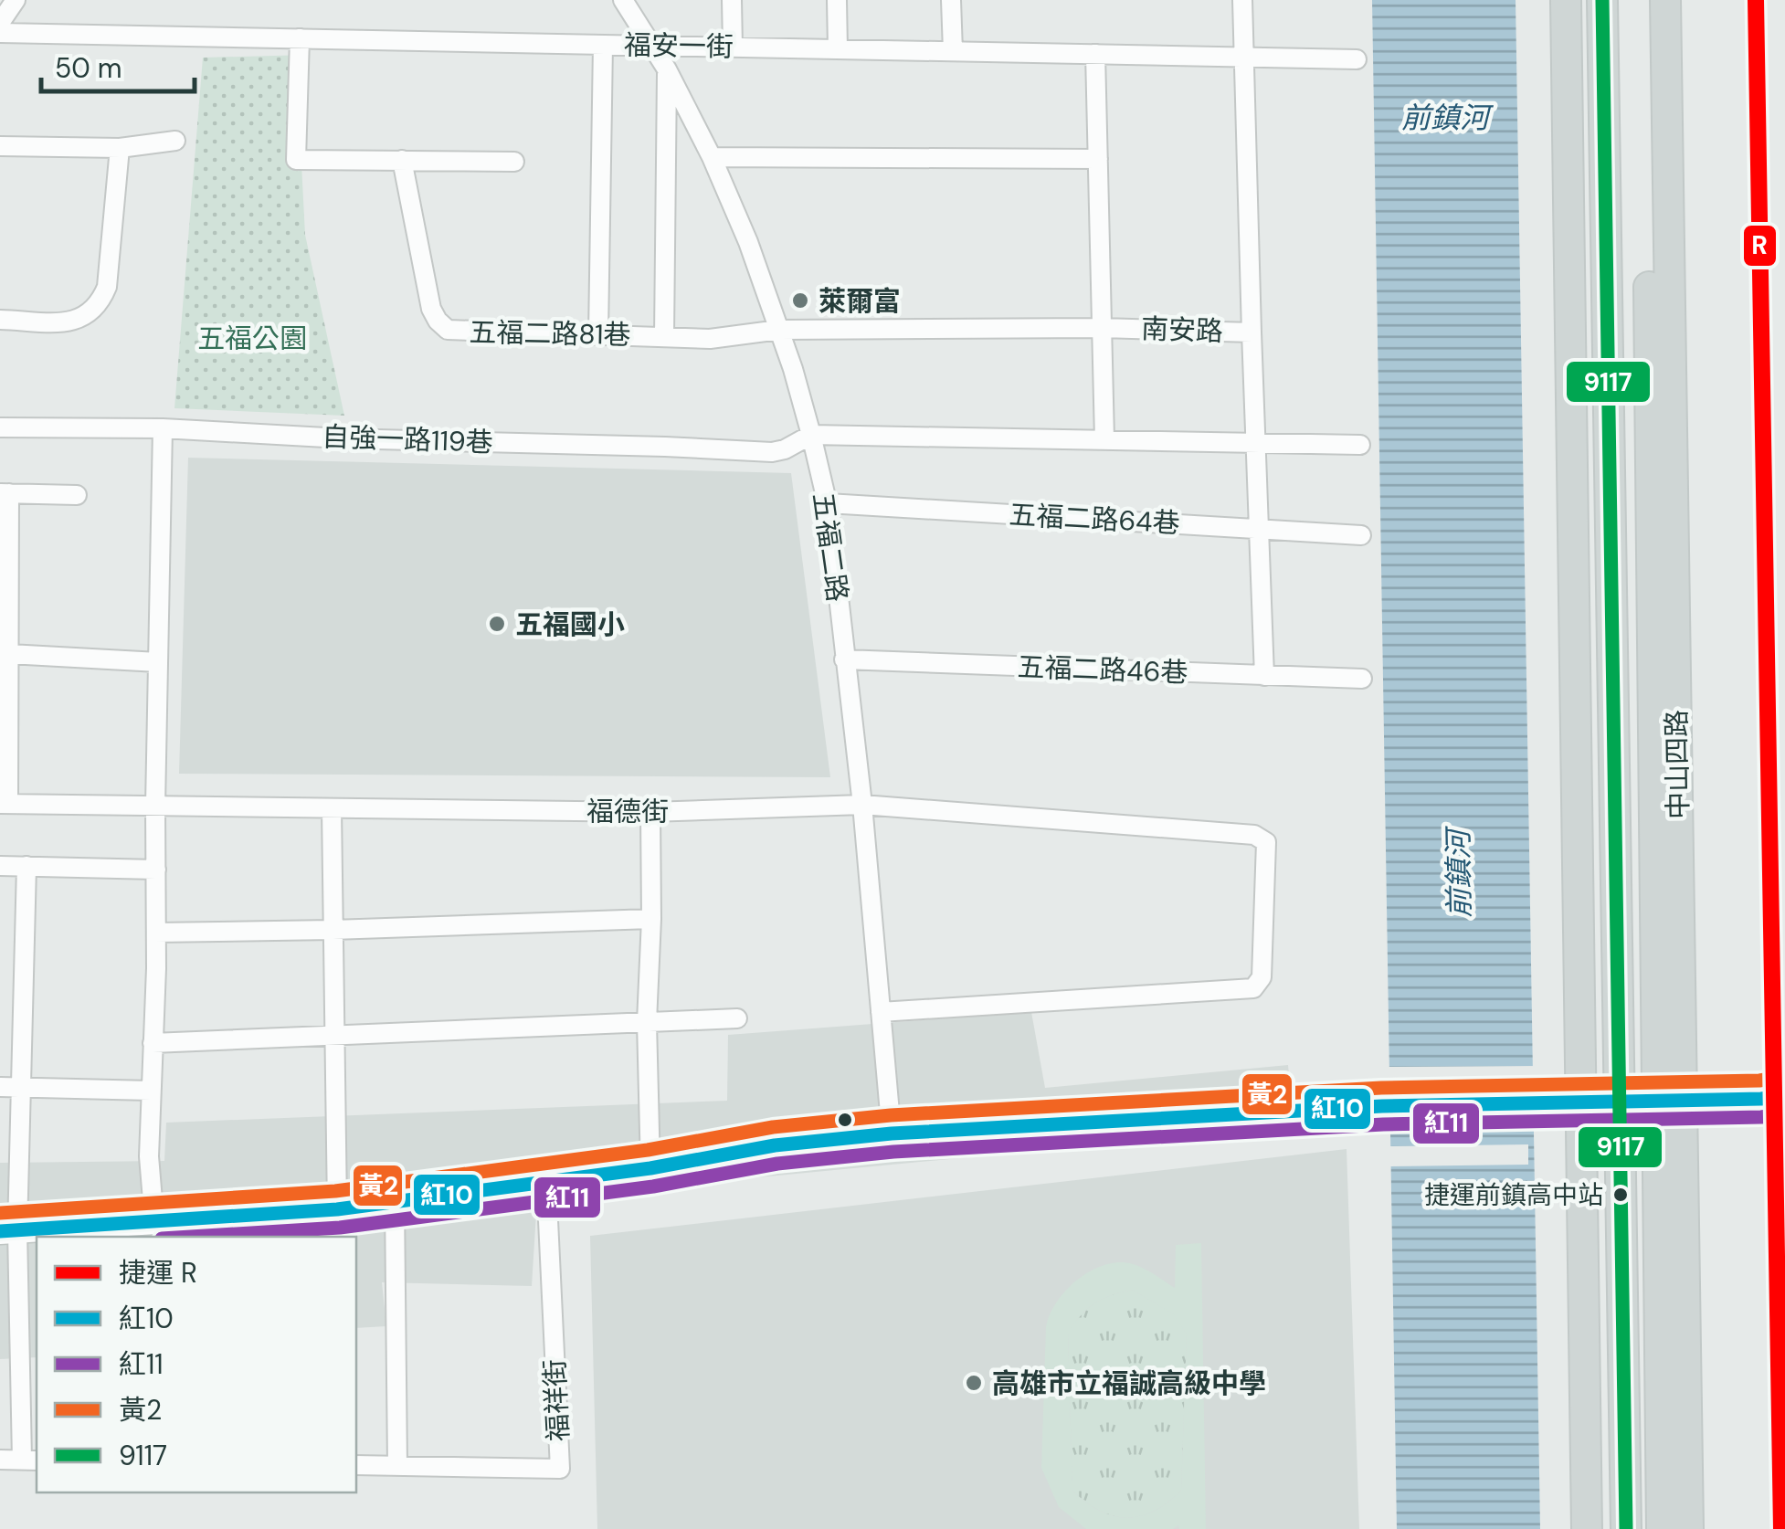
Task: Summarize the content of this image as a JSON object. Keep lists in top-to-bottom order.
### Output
{
  "streets": {
    "main road": ["中山四路"],
    "street": [
      "福安一街",
      "南安路",
      "五福二路81巷",
      "自強一路119巷",
      "五福二路64巷",
      "五福二路",
      "五福二路46巷",
      "福德街",
      "福祥街"
    ]
  },
  "crossings": [
    ["福安一街", "南安路"],
    ["福安一街", "五福二路"],
    ["南安路", "五福二路81巷"],
    ["南安路", "五福二路"],
    ["五福二路81巷", "五福二路"],
    ["自強一路119巷", "五福二路"],
    ["五福二路64巷", "五福二路"],
    ["五福二路", "五福二路46巷"],
    ["五福二路", "福德街"]
  ],
  "water": ["前鎮河"],
  "parks": ["五福公園"],
  "places": [
    "萊爾富",
    "五福國小",
    "捷運前鎮高中站",
    "高雄市立福誠高級中學"
  ],
  "lines": [
    "metro line R",
    "transit line 9117",
    "transit line 黃2",
    "transit line 紅10",
    "transit line 紅11"
  ],
  "legend": [
    "捷運 R",
    "紅10",
    "紅11",
    "黃2",
    "9117"
  ],
  "scale_bar": "50 m"
}
